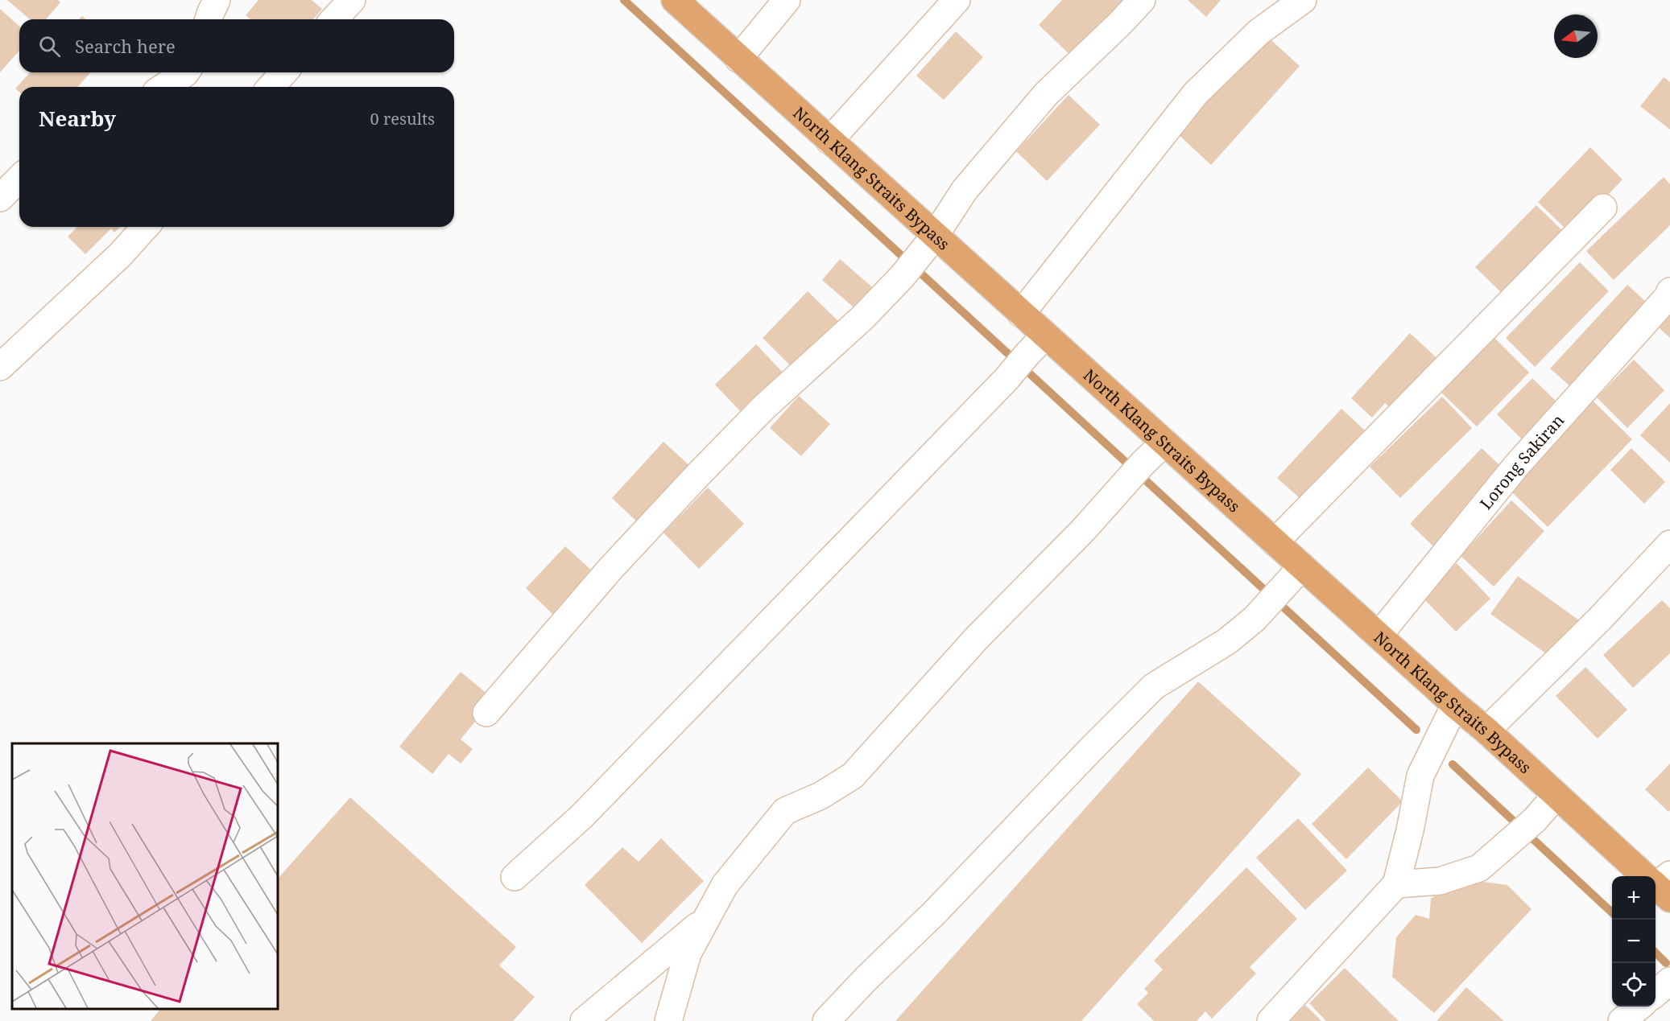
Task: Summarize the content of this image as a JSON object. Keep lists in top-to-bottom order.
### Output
{
  "streets": {
    "highway": ["North Klang Straits Bypass"],
    "street": ["Lorong Sakiran"]
  },
  "crossings": [
    ["North Klang Straits Bypass", "Lorong Sakiran"]
  ],
  "north": "left",
  "page": {
    "search": "Search here",
    "heading": ["Nearby", "0 results"],
    "map_buttons": ["+", "−"]
  }
}
